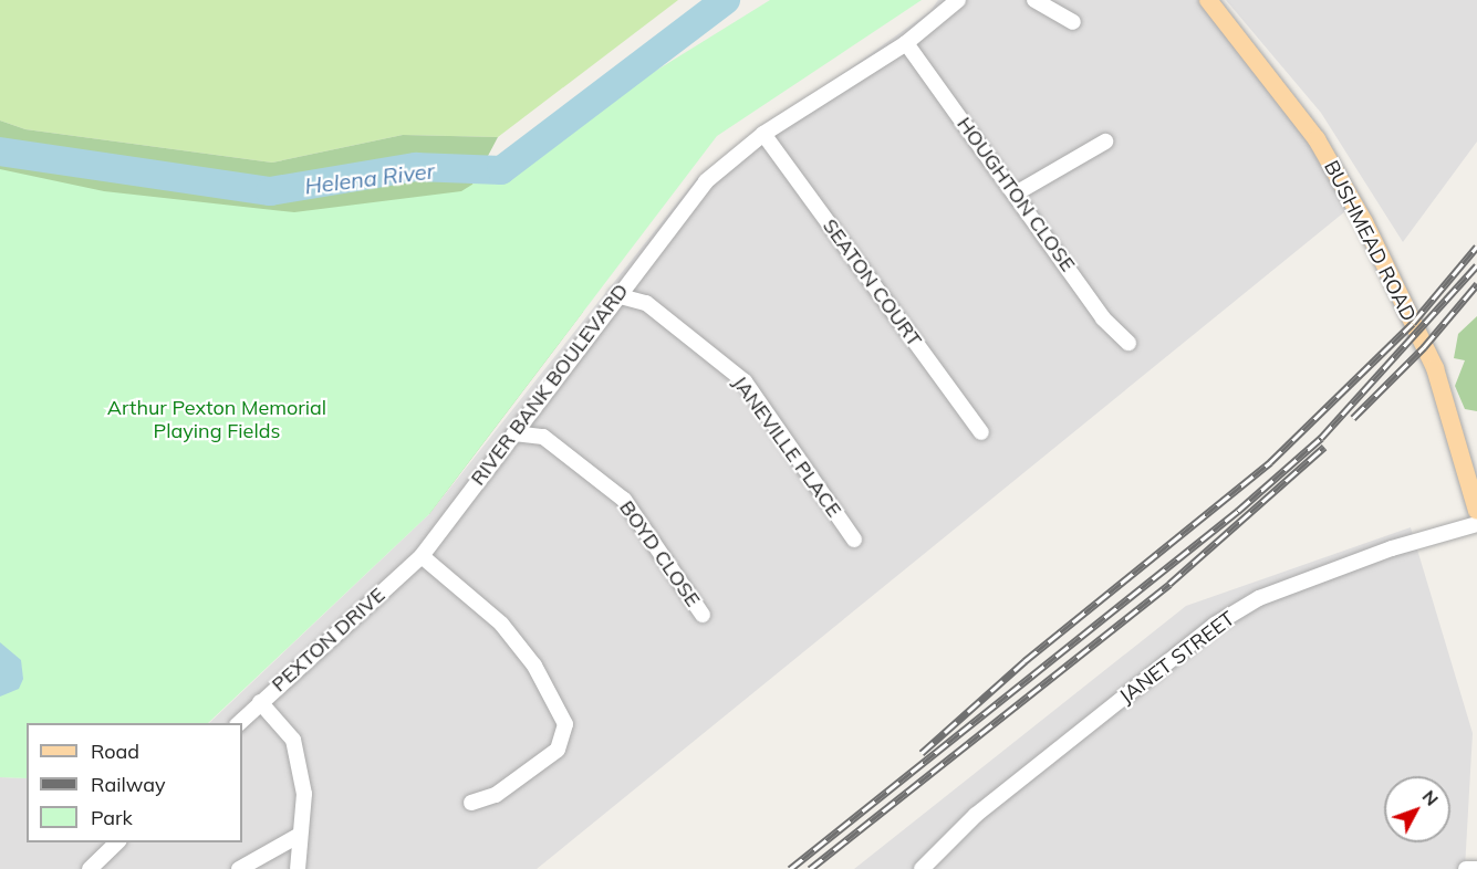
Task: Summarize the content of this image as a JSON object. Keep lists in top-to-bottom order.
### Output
{
  "streets": {
    "main road": ["BUSHMEAD ROAD"],
    "street": [
      "HOUGHTON CLOSE",
      "SEATON COURT",
      "RIVER BANK BOULEVARD",
      "JANEVILLE PLACE",
      "BOYD CLOSE",
      "PEXTON DRIVE",
      "JANET STREET"
    ]
  },
  "crossings": [
    ["HOUGHTON CLOSE", "RIVER BANK BOULEVARD"],
    ["SEATON COURT", "RIVER BANK BOULEVARD"],
    ["RIVER BANK BOULEVARD", "JANEVILLE PLACE"],
    ["RIVER BANK BOULEVARD", "BOYD CLOSE"],
    ["RIVER BANK BOULEVARD", "PEXTON DRIVE"]
  ],
  "water": ["Helena River"],
  "parks": ["Arthur Pexton Memorial Playing Fields"],
  "legend": ["Road", "Railway", "Park"],
  "north": "top right"
}
